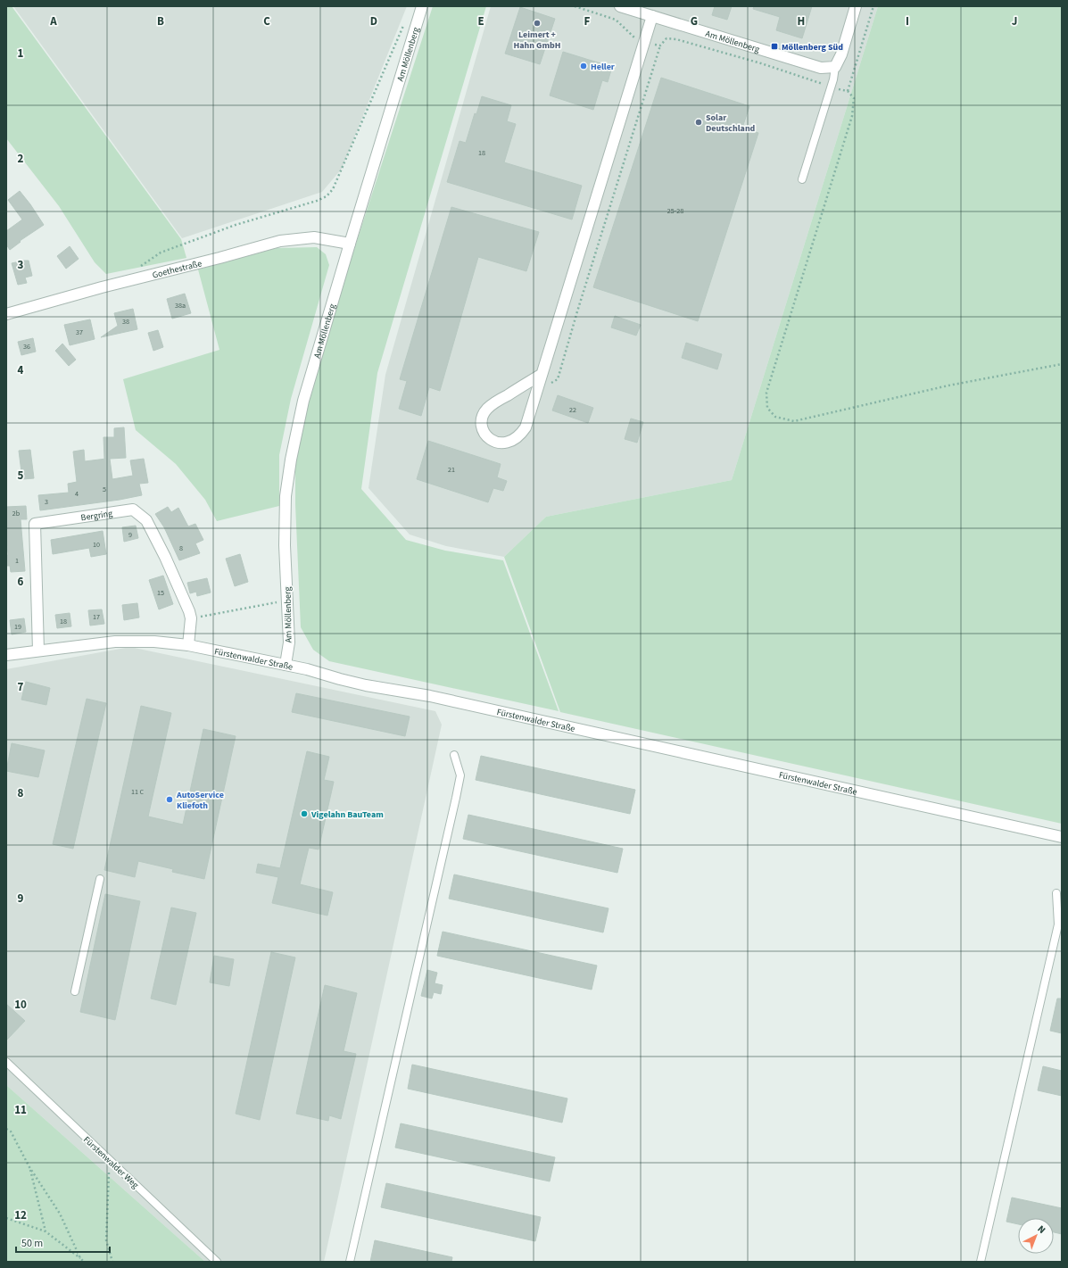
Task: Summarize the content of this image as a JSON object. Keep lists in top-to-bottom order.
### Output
{
  "streets": {
    "street": [
      "Am Möllenberg",
      "Goethestraße",
      "Bergring",
      "Fürstenwalder Straße"
    ],
    "lane": ["Fürstenwalder Weg"]
  },
  "crossings": [
    ["Am Möllenberg", "Goethestraße"],
    ["Am Möllenberg", "Fürstenwalder Straße"],
    ["Bergring", "Fürstenwalder Straße"]
  ],
  "places": {
    "other": [
      "Leimert + Hahn GmbH",
      "Heller",
      "Solar Deutschland",
      "AutoService Kliefoth",
      "Vigelahn BauTeam"
    ],
    "transit": ["Möllenberg Süd"]
  },
  "house_numbers": [
    "18",
    "25-28",
    "38a",
    "38",
    "37",
    "36",
    "22",
    "21",
    "5",
    "4",
    "3",
    "2b",
    "9",
    "10",
    "8",
    "1",
    "15",
    "17",
    "18",
    "19",
    "11 C"
  ],
  "scale_bar": "50 m",
  "north": "top right",
  "grid": {
    "columns": [
      "A",
      "B",
      "C",
      "D",
      "E",
      "F",
      "G",
      "H",
      "I",
      "J"
    ],
    "rows": [
      "1",
      "2",
      "3",
      "4",
      "5",
      "6",
      "7",
      "8",
      "9",
      "10",
      "11",
      "12"
    ]
  }
}
